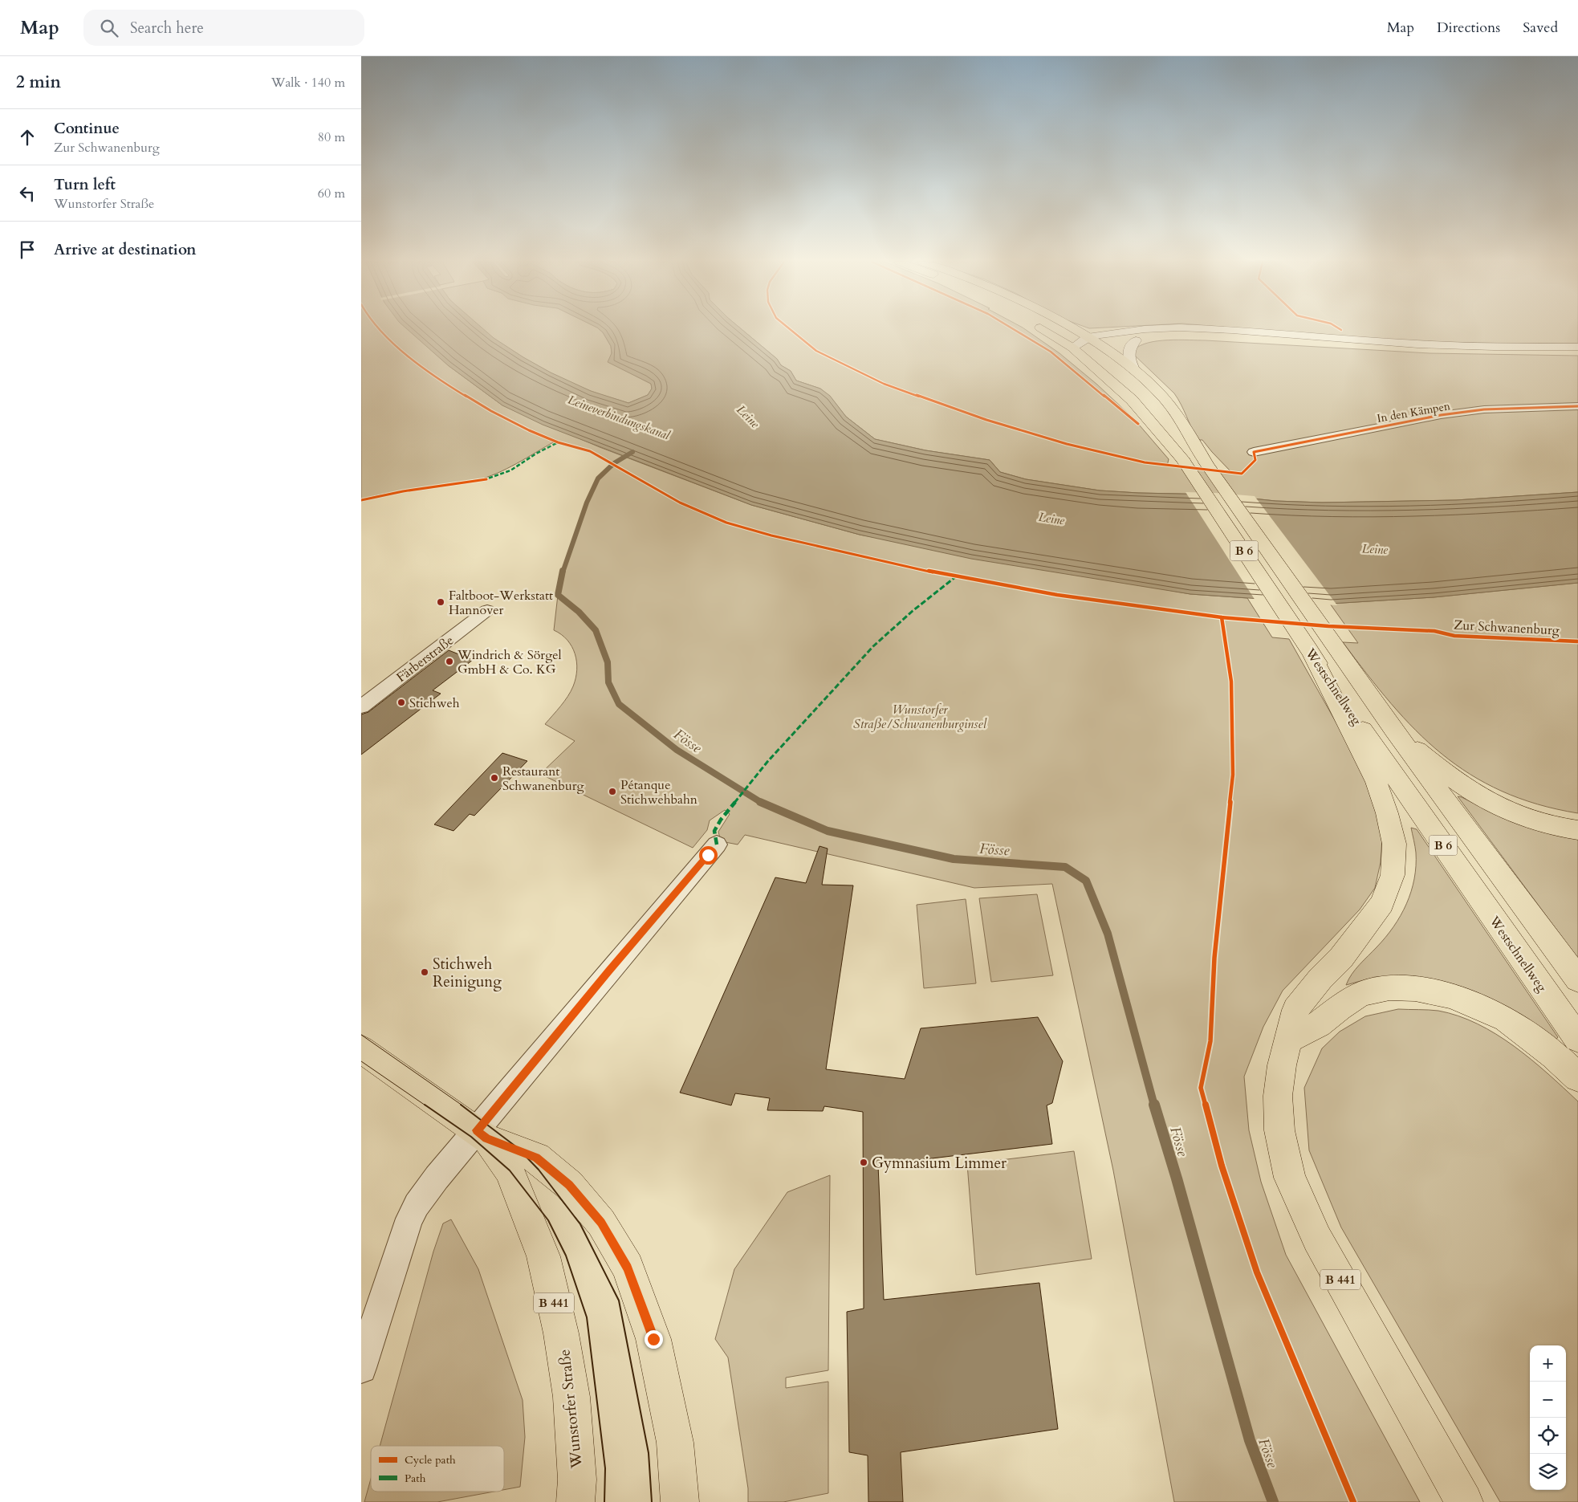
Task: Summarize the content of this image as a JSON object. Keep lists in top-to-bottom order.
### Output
{
  "streets": {
    "main road": [
      "B 6",
      "Westschnellweg",
      "B 441",
      "Wunstorfer Straße"
    ],
    "street": ["In den Kämpen", "Färberstraße"],
    "cycle path": ["Zur Schwanenburg"]
  },
  "water": ["Leine", "Leineverbindungskanal", "Fösse"],
  "parks": ["Wunstorfer Straße/Schwanenburginsel"],
  "places": [
    "Faltboot-Werkstatt Hannover",
    "Windrich & Sörgel GmbH & Co. KG",
    "Stichweh",
    "Restaurant Schwanenburg",
    "Pétanque Stichwehbahn",
    "Stichweh Reinigung",
    "Gymnasium Limmer"
  ],
  "legend": ["Cycle path", "Path"],
  "page": {
    "header": "Map",
    "search": "Search here",
    "nav": ["Map", "Directions", "Saved"],
    "heading": ["2 min", "Walk · 140 m"],
    "list": [
      ["Continue", "Zur Schwanenburg", "80 m"],
      ["Turn left", "Wunstorfer Straße", "60 m"],
      "Arrive at destination"
    ],
    "map_buttons": ["+", "−"]
  }
}
